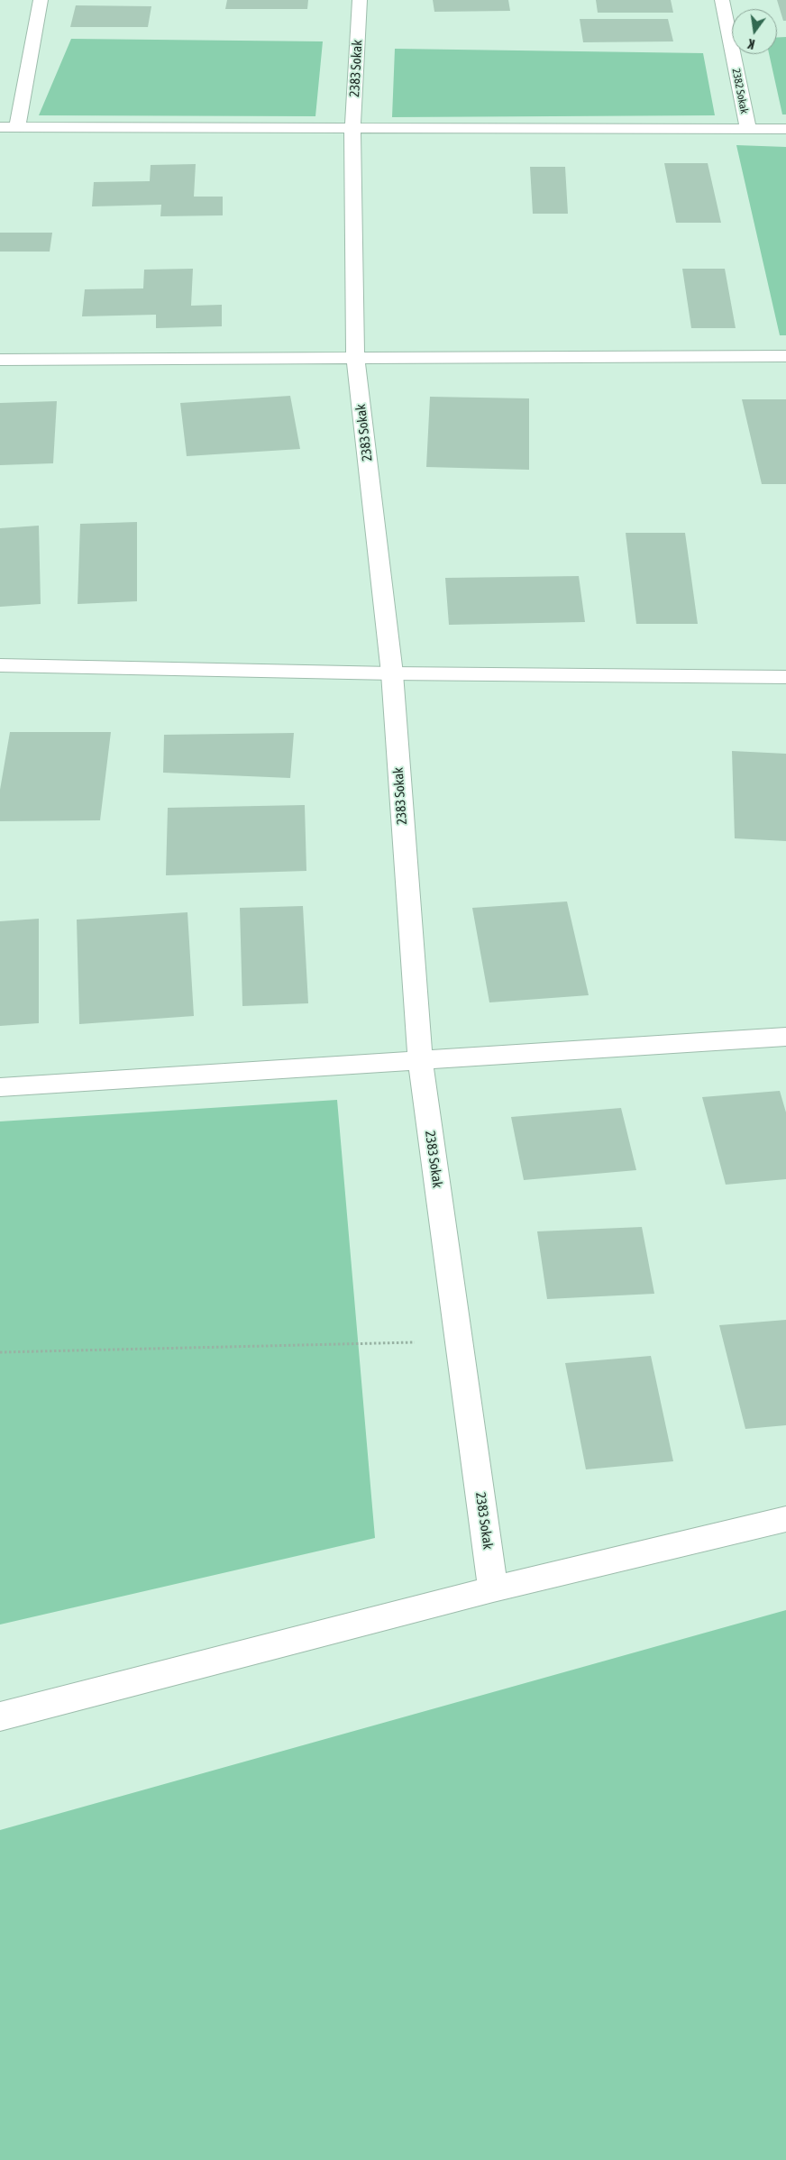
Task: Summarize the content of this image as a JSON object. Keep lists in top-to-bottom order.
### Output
{
  "streets": {
    "street": ["2383 Sokak", "2382 Sokak"]
  },
  "north": "bottom"
}
